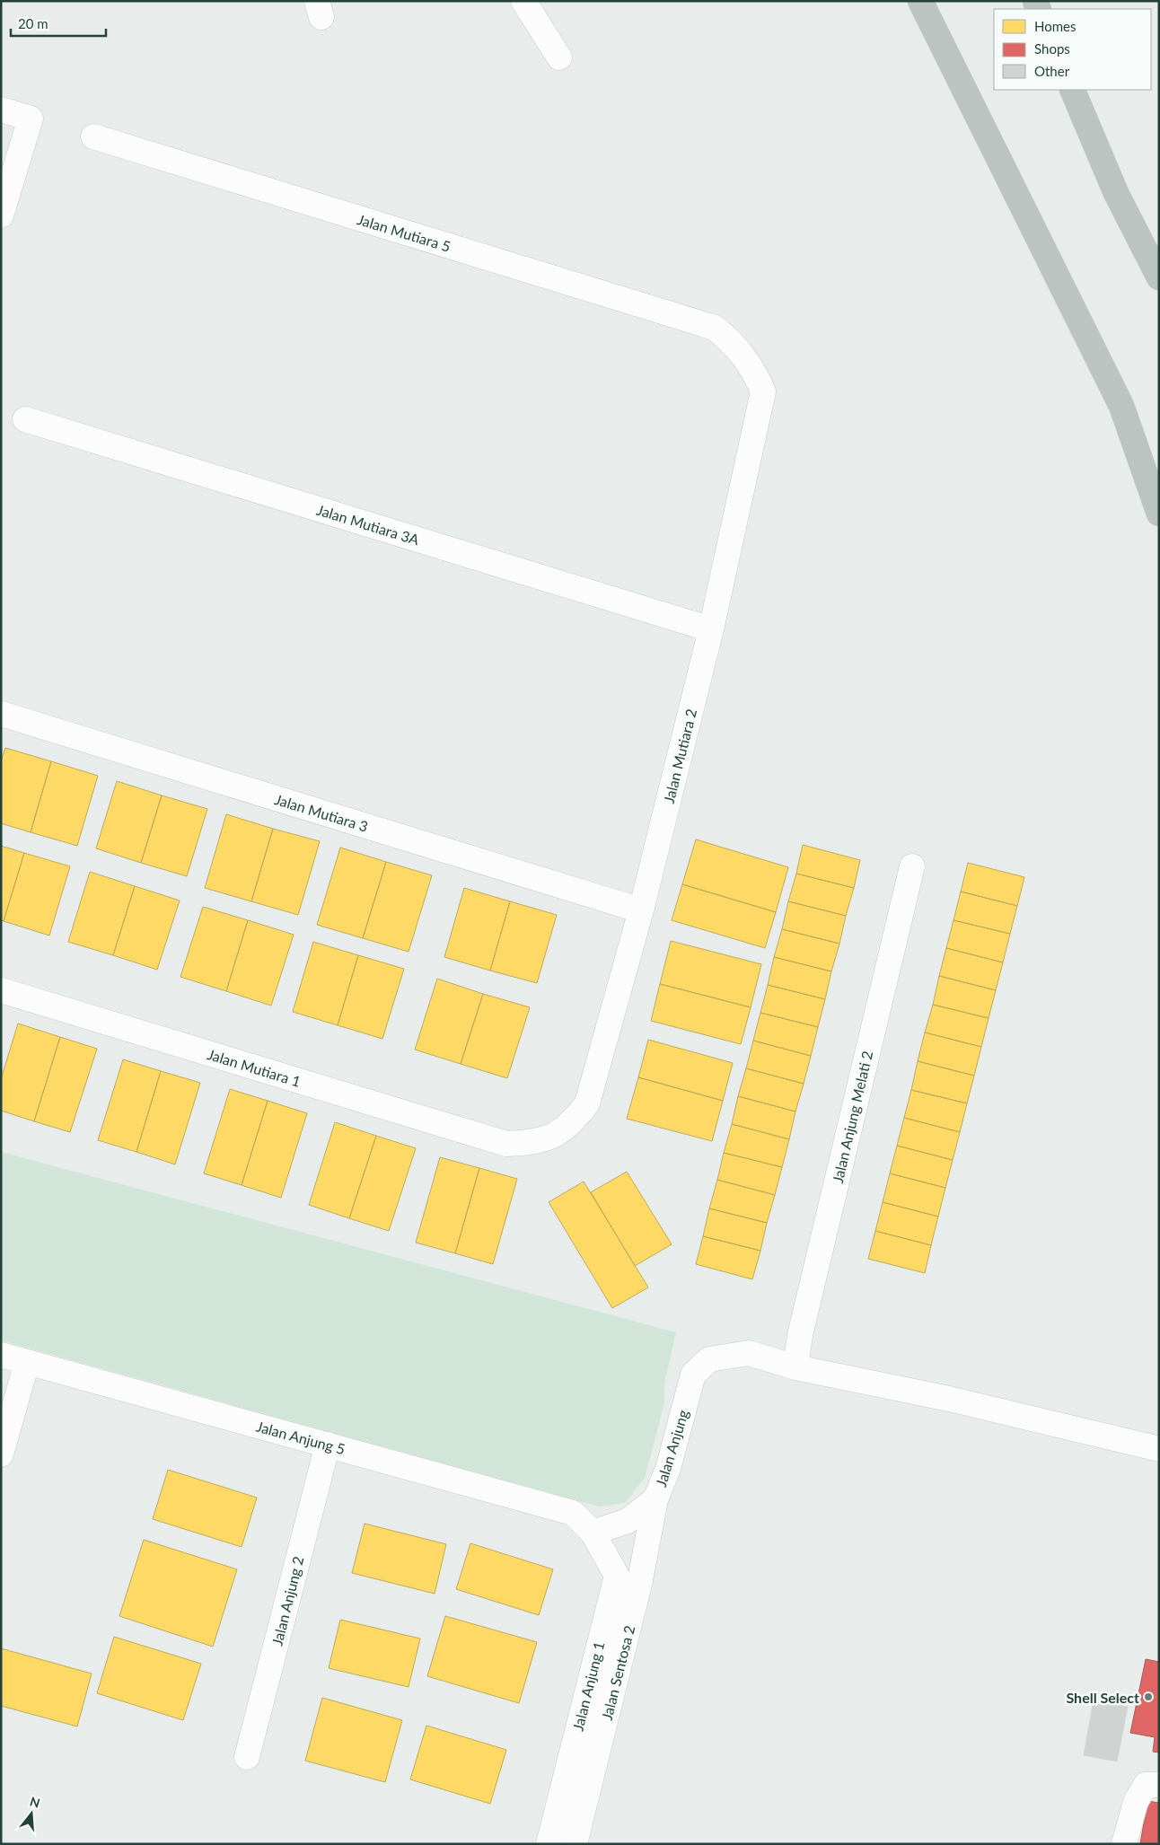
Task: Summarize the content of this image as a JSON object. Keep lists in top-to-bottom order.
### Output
{
  "streets": {
    "street": [
      "Jalan Mutiara 5",
      "Jalan Mutiara 3A",
      "Jalan Mutiara 2",
      "Jalan Mutiara 3",
      "Jalan Mutiara 1",
      "Jalan Anjung Melati 2",
      "Jalan Anjung 5",
      "Jalan Anjung",
      "Jalan Anjung 2",
      "Jalan Sentosa 2",
      "Jalan Anjung 1"
    ]
  },
  "crossings": [
    ["Jalan Mutiara 5", "Jalan Mutiara 2"],
    ["Jalan Mutiara 3A", "Jalan Mutiara 2"],
    ["Jalan Mutiara 2", "Jalan Mutiara 3"],
    ["Jalan Mutiara 2", "Jalan Mutiara 1"],
    ["Jalan Anjung Melati 2", "Jalan Anjung"],
    ["Jalan Anjung 5", "Jalan Anjung"],
    ["Jalan Anjung 5", "Jalan Anjung 2"],
    ["Jalan Anjung 5", "Jalan Anjung 1"],
    ["Jalan Anjung", "Jalan Sentosa 2"],
    ["Jalan Anjung", "Jalan Anjung 1"]
  ],
  "places": ["Shell Select"],
  "legend": ["Homes", "Shops", "Other"],
  "scale_bar": "20 m",
  "north": "top"
}
